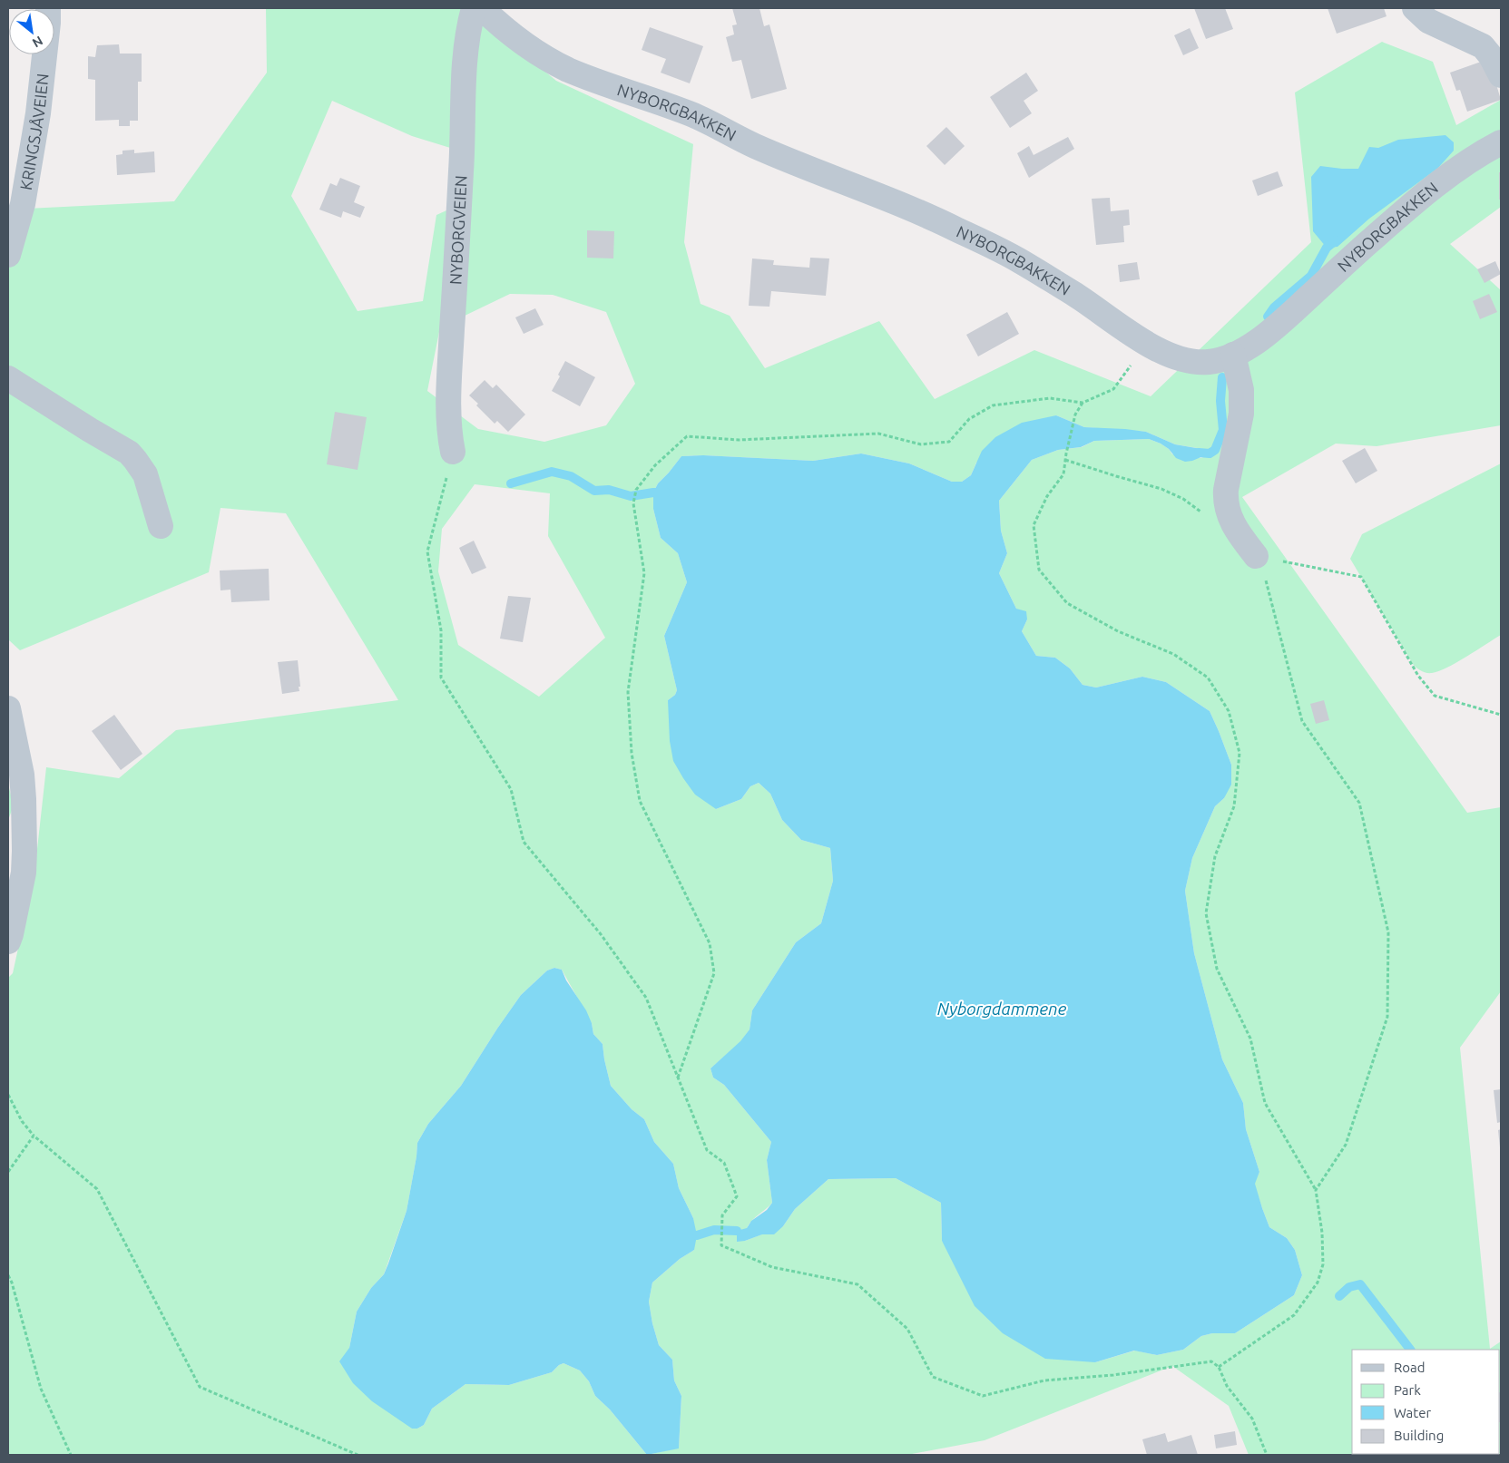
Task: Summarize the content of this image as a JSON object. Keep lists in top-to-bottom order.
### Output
{
  "streets": {
    "street": ["NYBORGBAKKEN", "KRINGSJÅVEIEN", "NYBORGVEIEN"]
  },
  "water": ["Nyborgdammene"],
  "legend": [
    "Road",
    "Park",
    "Water",
    "Building"
  ],
  "north": "bottom right"
}
